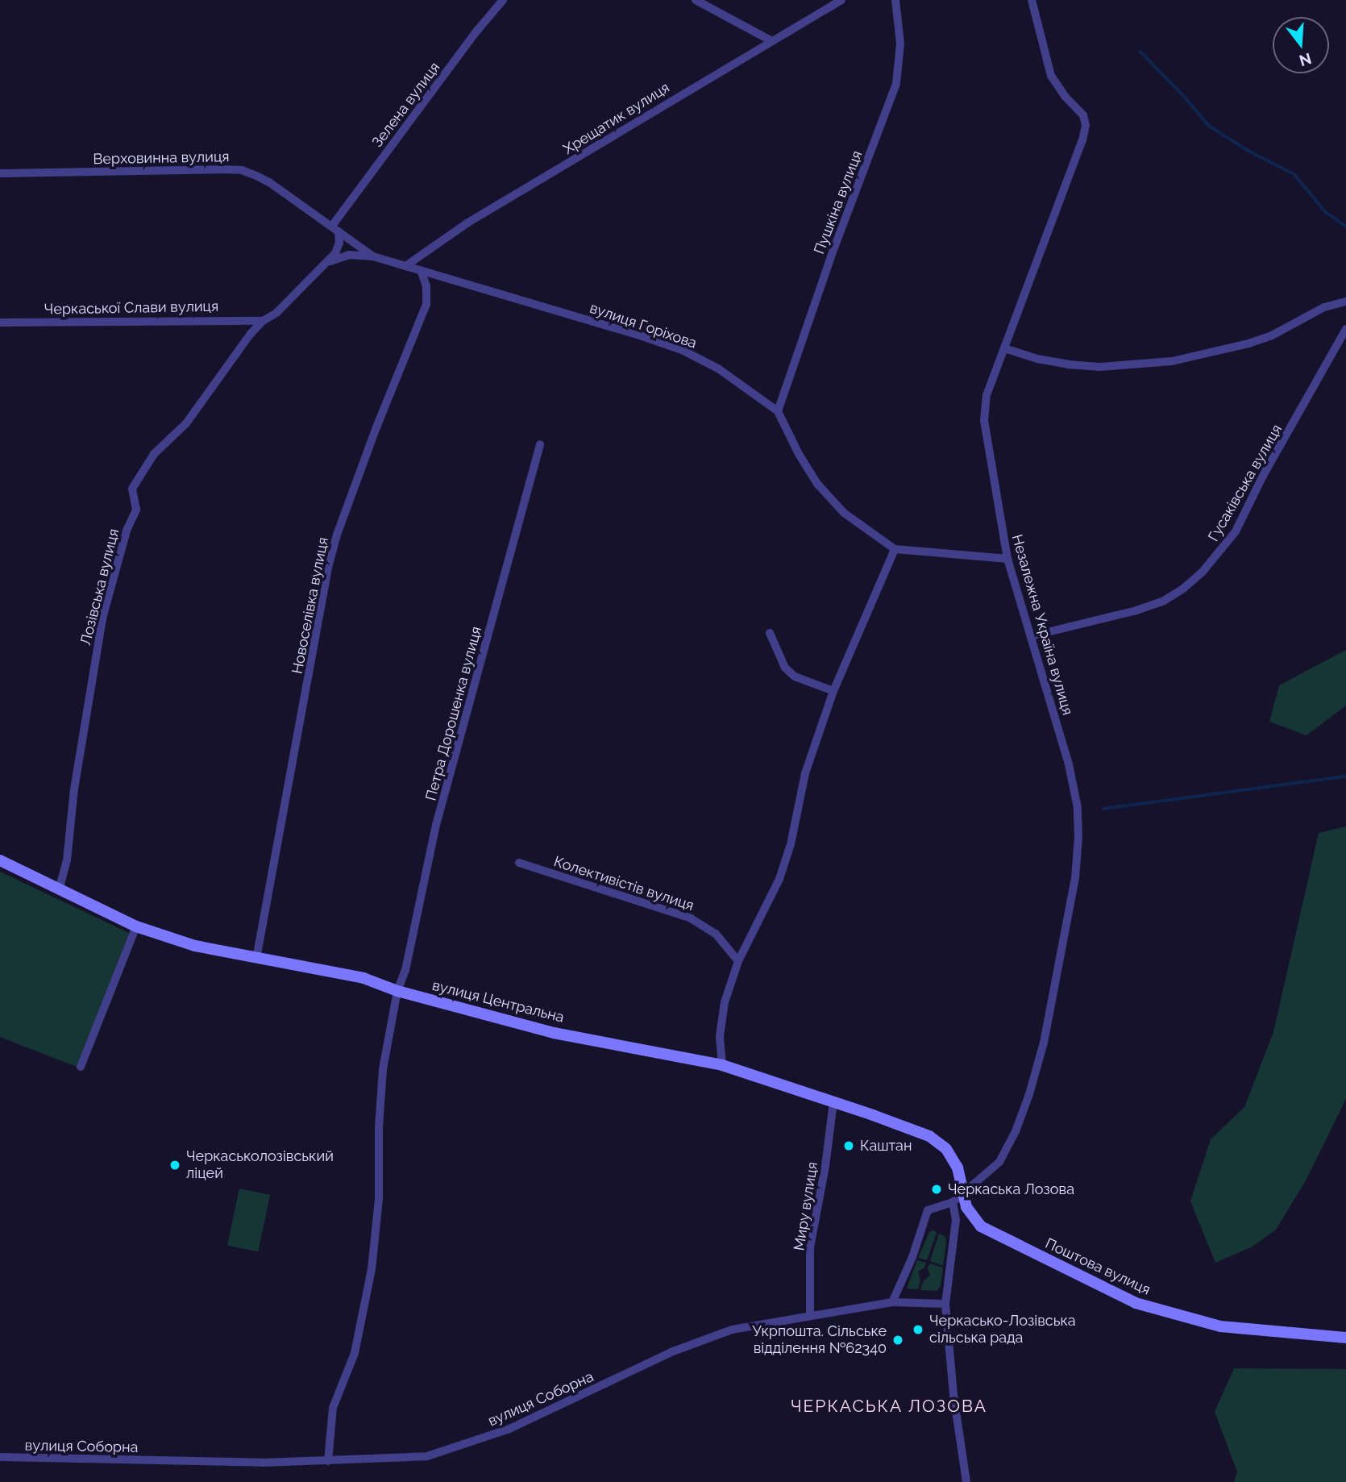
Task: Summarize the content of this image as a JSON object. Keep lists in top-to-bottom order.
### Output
{
  "streets": {
    "street": [
      "Зелена вулиця",
      "Хрещатик вулиця",
      "Верховинна вулиця",
      "Пушкіна вулиця",
      "Черкаської Слави вулиця",
      "вулиця Горіхова",
      "Гусаківська вулиця",
      "Лозівська вулиця",
      "Новоселівка вулиця",
      "Незалежна Україна вулиця",
      "Петра Дорошенка вулиця",
      "Колективістів вулиця",
      "вулиця Центральна",
      "Миру вулиця",
      "Поштова вулиця",
      "вулиця Соборна"
    ]
  },
  "crossings": [
    ["Зелена вулиця", "Верховинна вулиця"],
    ["Зелена вулиця", "вулиця Горіхова"],
    ["Зелена вулиця", "Лозівська вулиця"],
    ["Хрещатик вулиця", "вулиця Горіхова"],
    ["Верховинна вулиця", "вулиця Горіхова"],
    ["Верховинна вулиця", "Лозівська вулиця"],
    ["Пушкіна вулиця", "вулиця Горіхова"],
    ["Черкаської Слави вулиця", "Лозівська вулиця"],
    ["вулиця Горіхова", "Лозівська вулиця"],
    ["вулиця Горіхова", "Новоселівка вулиця"],
    ["Гусаківська вулиця", "Незалежна Україна вулиця"],
    ["Лозівська вулиця", "вулиця Центральна"],
    ["Новоселівка вулиця", "вулиця Центральна"],
    ["Незалежна Україна вулиця", "вулиця Центральна"],
    ["Незалежна Україна вулиця", "Поштова вулиця"],
    ["Незалежна Україна вулиця", "вулиця Соборна"],
    ["Петра Дорошенка вулиця", "вулиця Центральна"],
    ["Петра Дорошенка вулиця", "вулиця Соборна"],
    ["вулиця Центральна", "Миру вулиця"],
    ["вулиця Центральна", "Поштова вулиця"],
    ["Миру вулиця", "вулиця Соборна"]
  ],
  "districts": ["ЧЕРКАСЬКА ЛОЗОВА"],
  "places": [
    "Каштан",
    "Черкаськолозівський ліцей",
    "Черкаська Лозова",
    "Черкасько-Лозівська сільська рада",
    "Укрпошта. Сільське відділення №62340"
  ],
  "north": "bottom"
}
